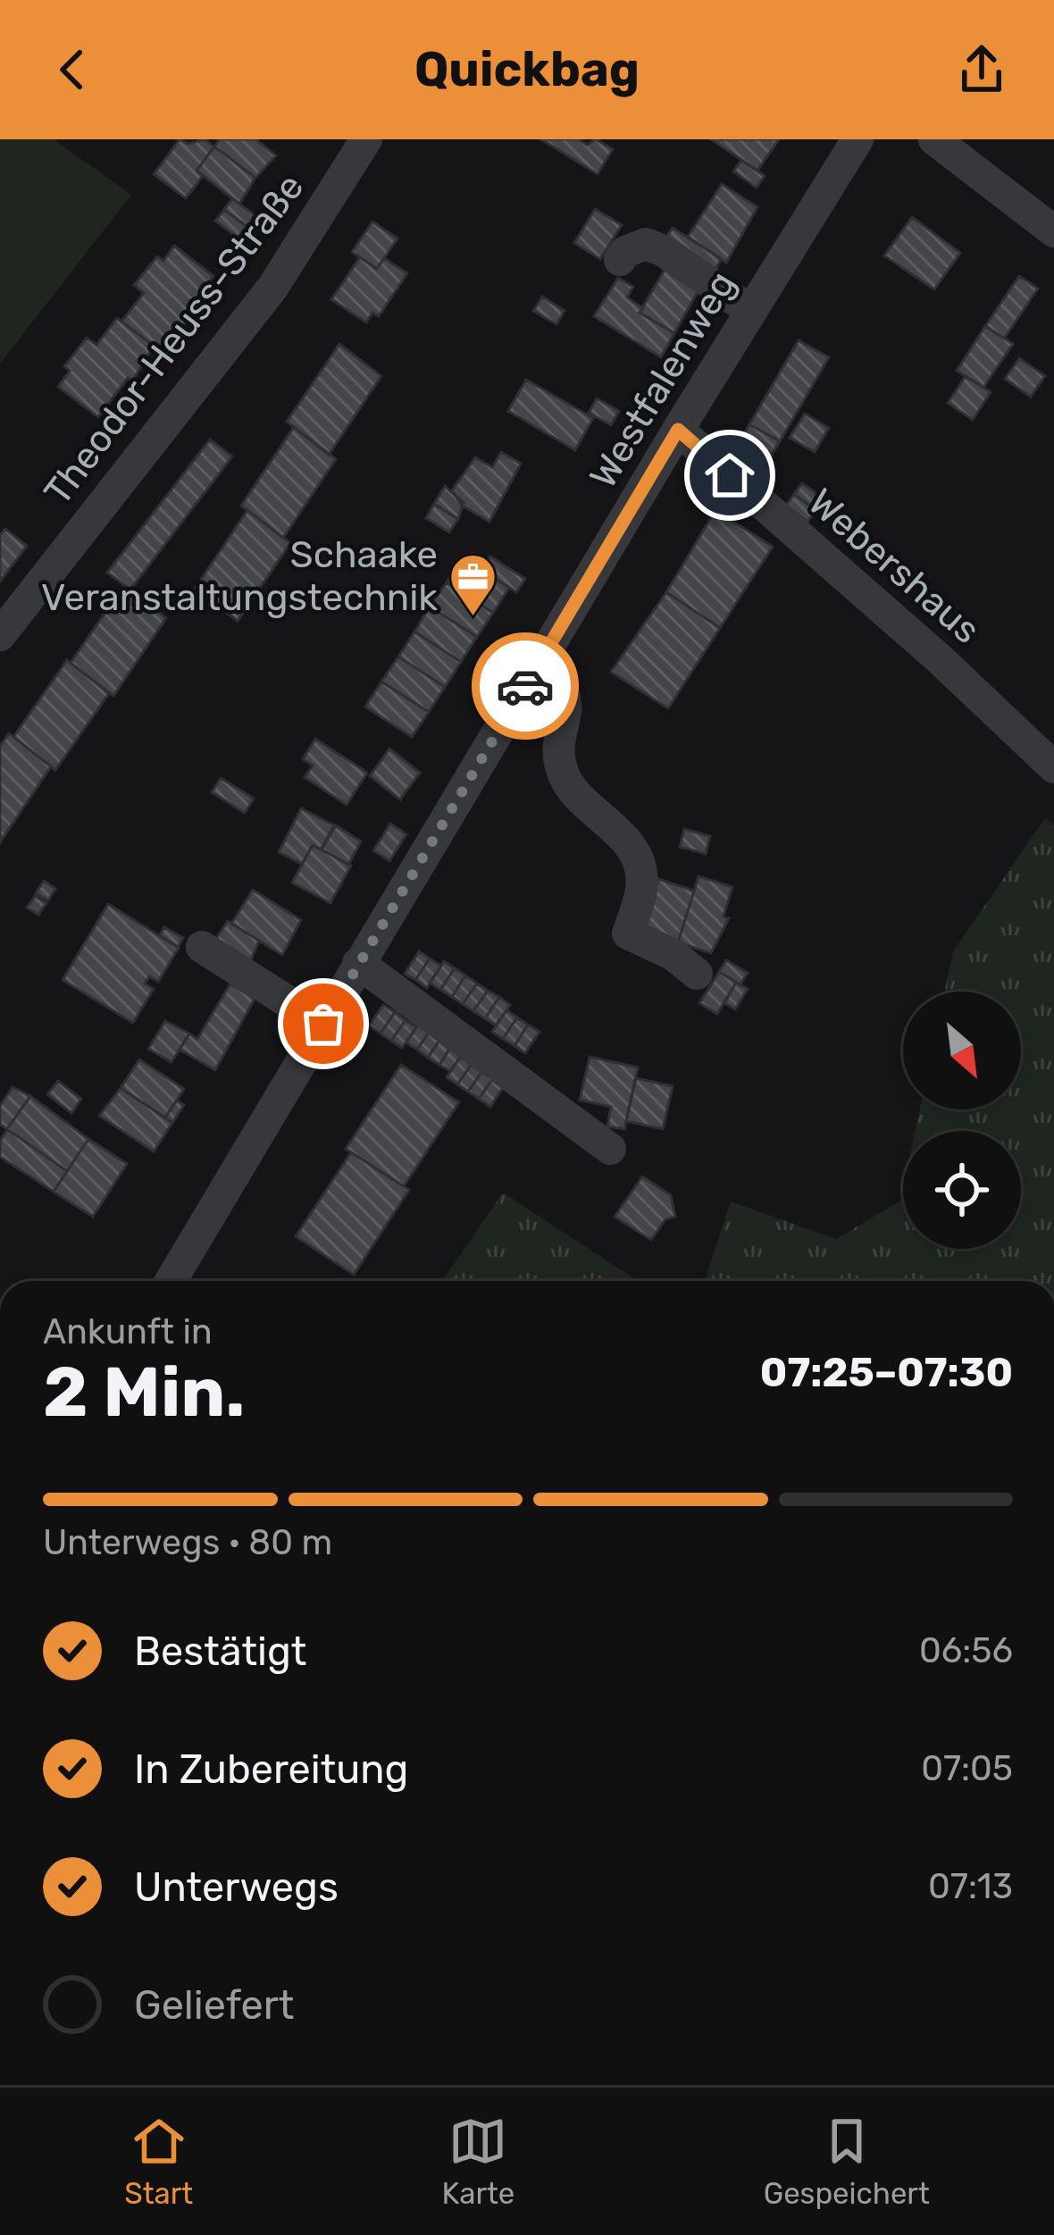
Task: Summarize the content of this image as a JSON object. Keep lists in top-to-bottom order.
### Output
{
  "streets": {
    "street": ["Theodor-Heuss-Straße", "Westfalenweg", "Webershaus"]
  },
  "crossings": [
    ["Westfalenweg", "Webershaus"]
  ],
  "places": {
    "office": ["Schaake Veranstaltungstechnik"]
  },
  "north": "bottom right",
  "page": {
    "header": "Quickbag",
    "heading": ["2 Min.", "Ankunft in", "07:25–07:30"],
    "bar": "Unterwegs · 80 m",
    "list": [
      ["Bestätigt", "06:56"],
      ["In Zubereitung", "07:05"],
      ["Unterwegs", "07:13"],
      "Geliefert"
    ],
    "tabs": ["Start", "Karte", "Gespeichert"]
  }
}
